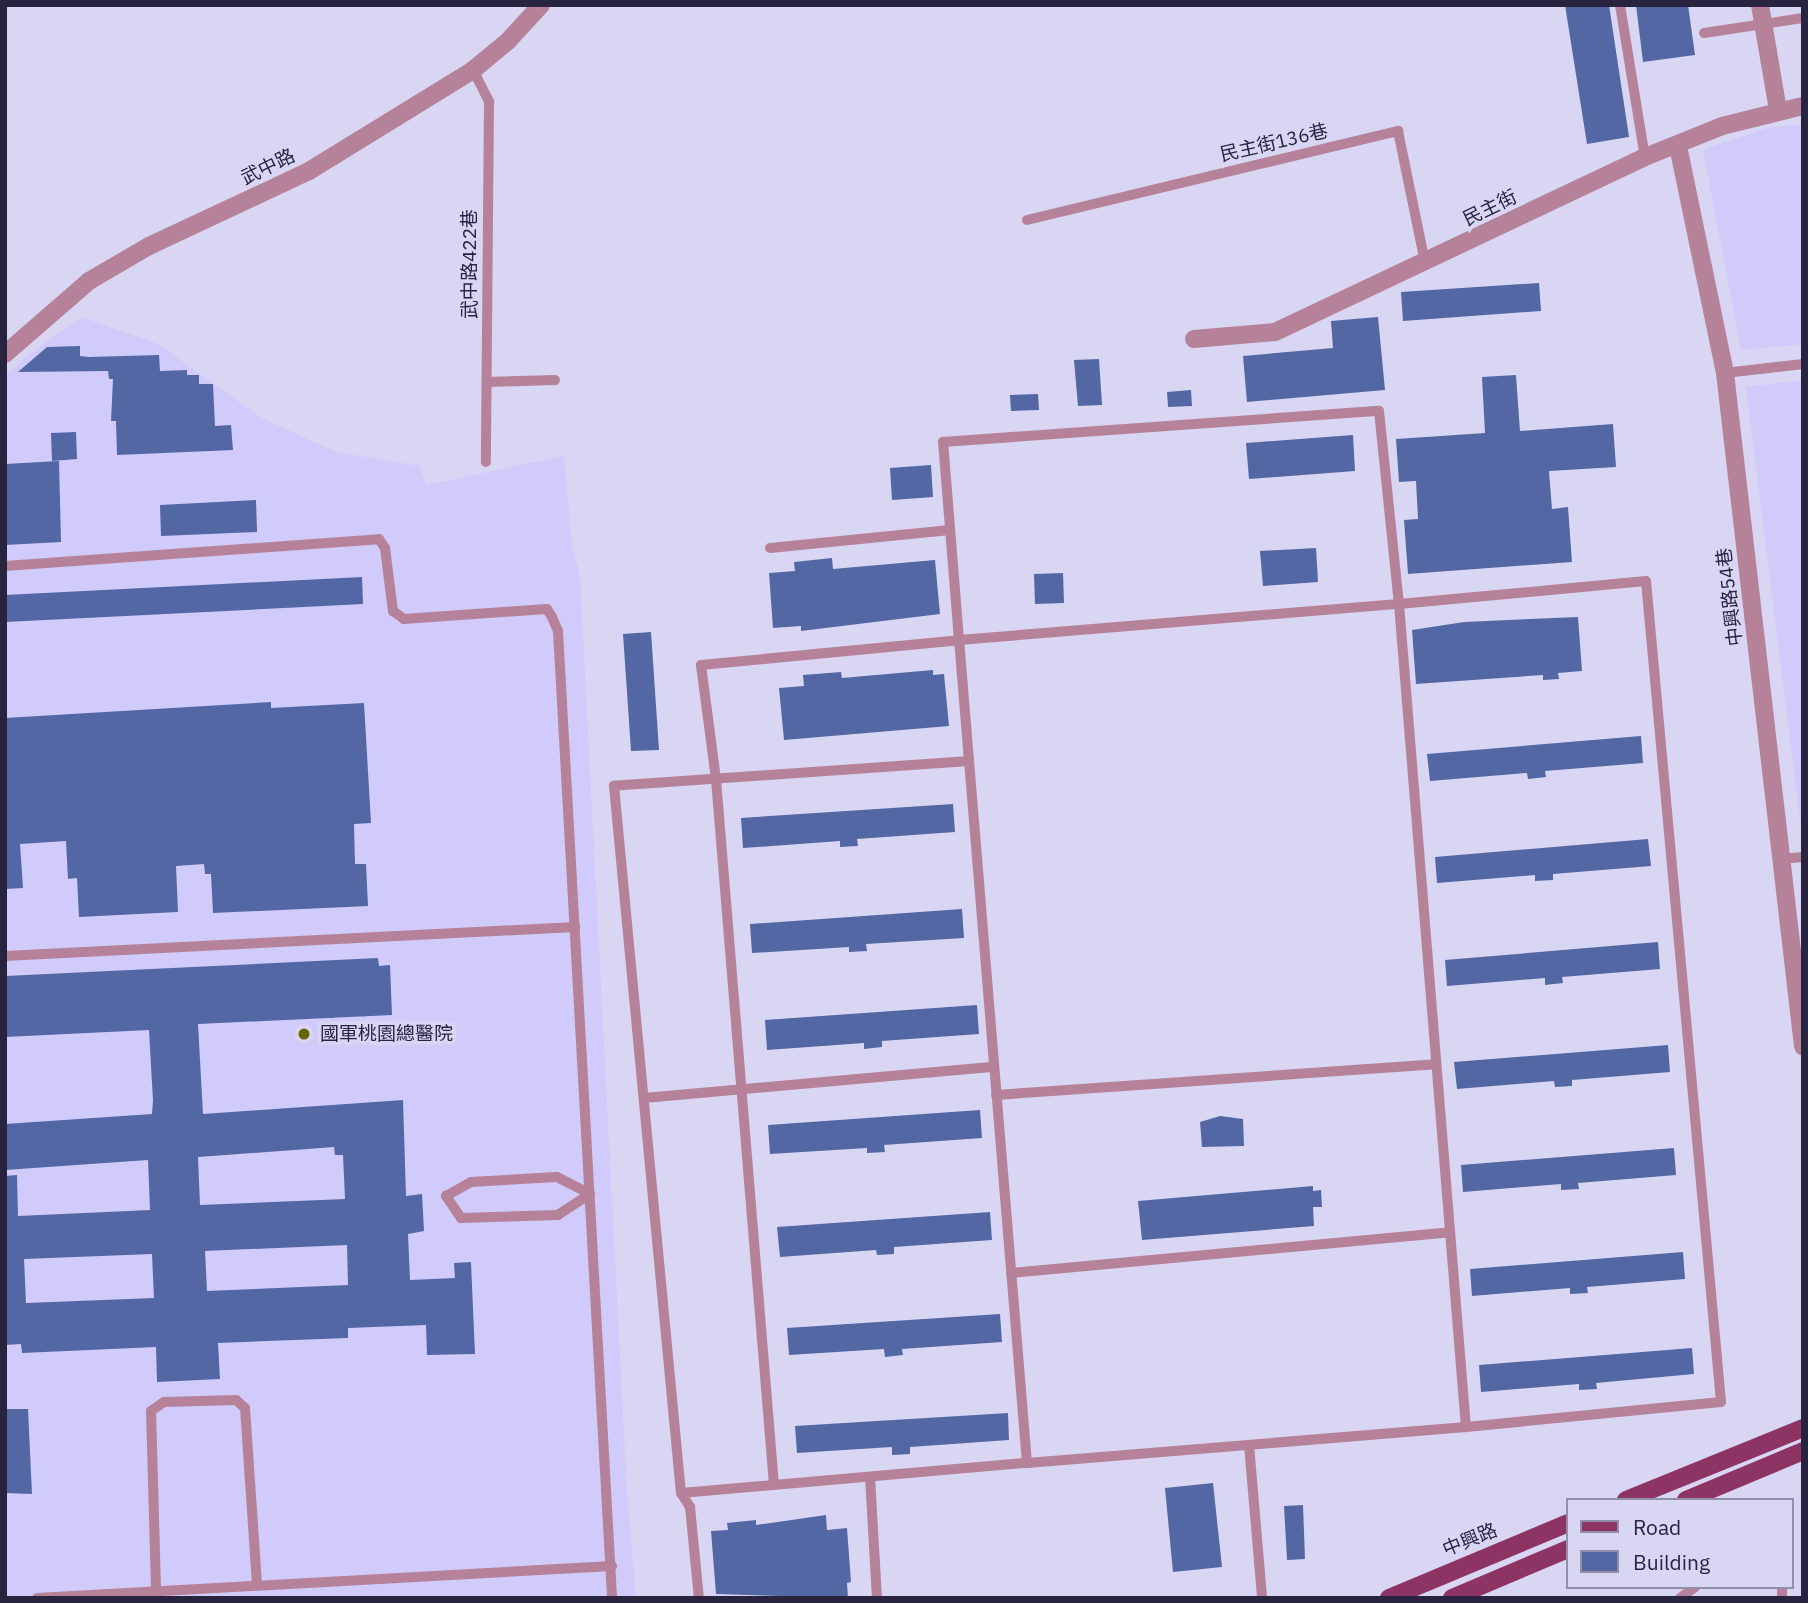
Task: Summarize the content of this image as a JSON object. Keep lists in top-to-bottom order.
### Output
{
  "streets": {
    "main road": ["中興路"],
    "street": ["武中路", "民主街", "中興路54巷"],
    "lane": ["民主街136巷", "武中路422巷"]
  },
  "crossings": [
    ["民主街136巷", "民主街"],
    ["武中路", "武中路422巷"],
    ["民主街", "中興路54巷"]
  ],
  "places": ["國軍桃園總醫院"],
  "legend": ["Road", "Building"]
}
